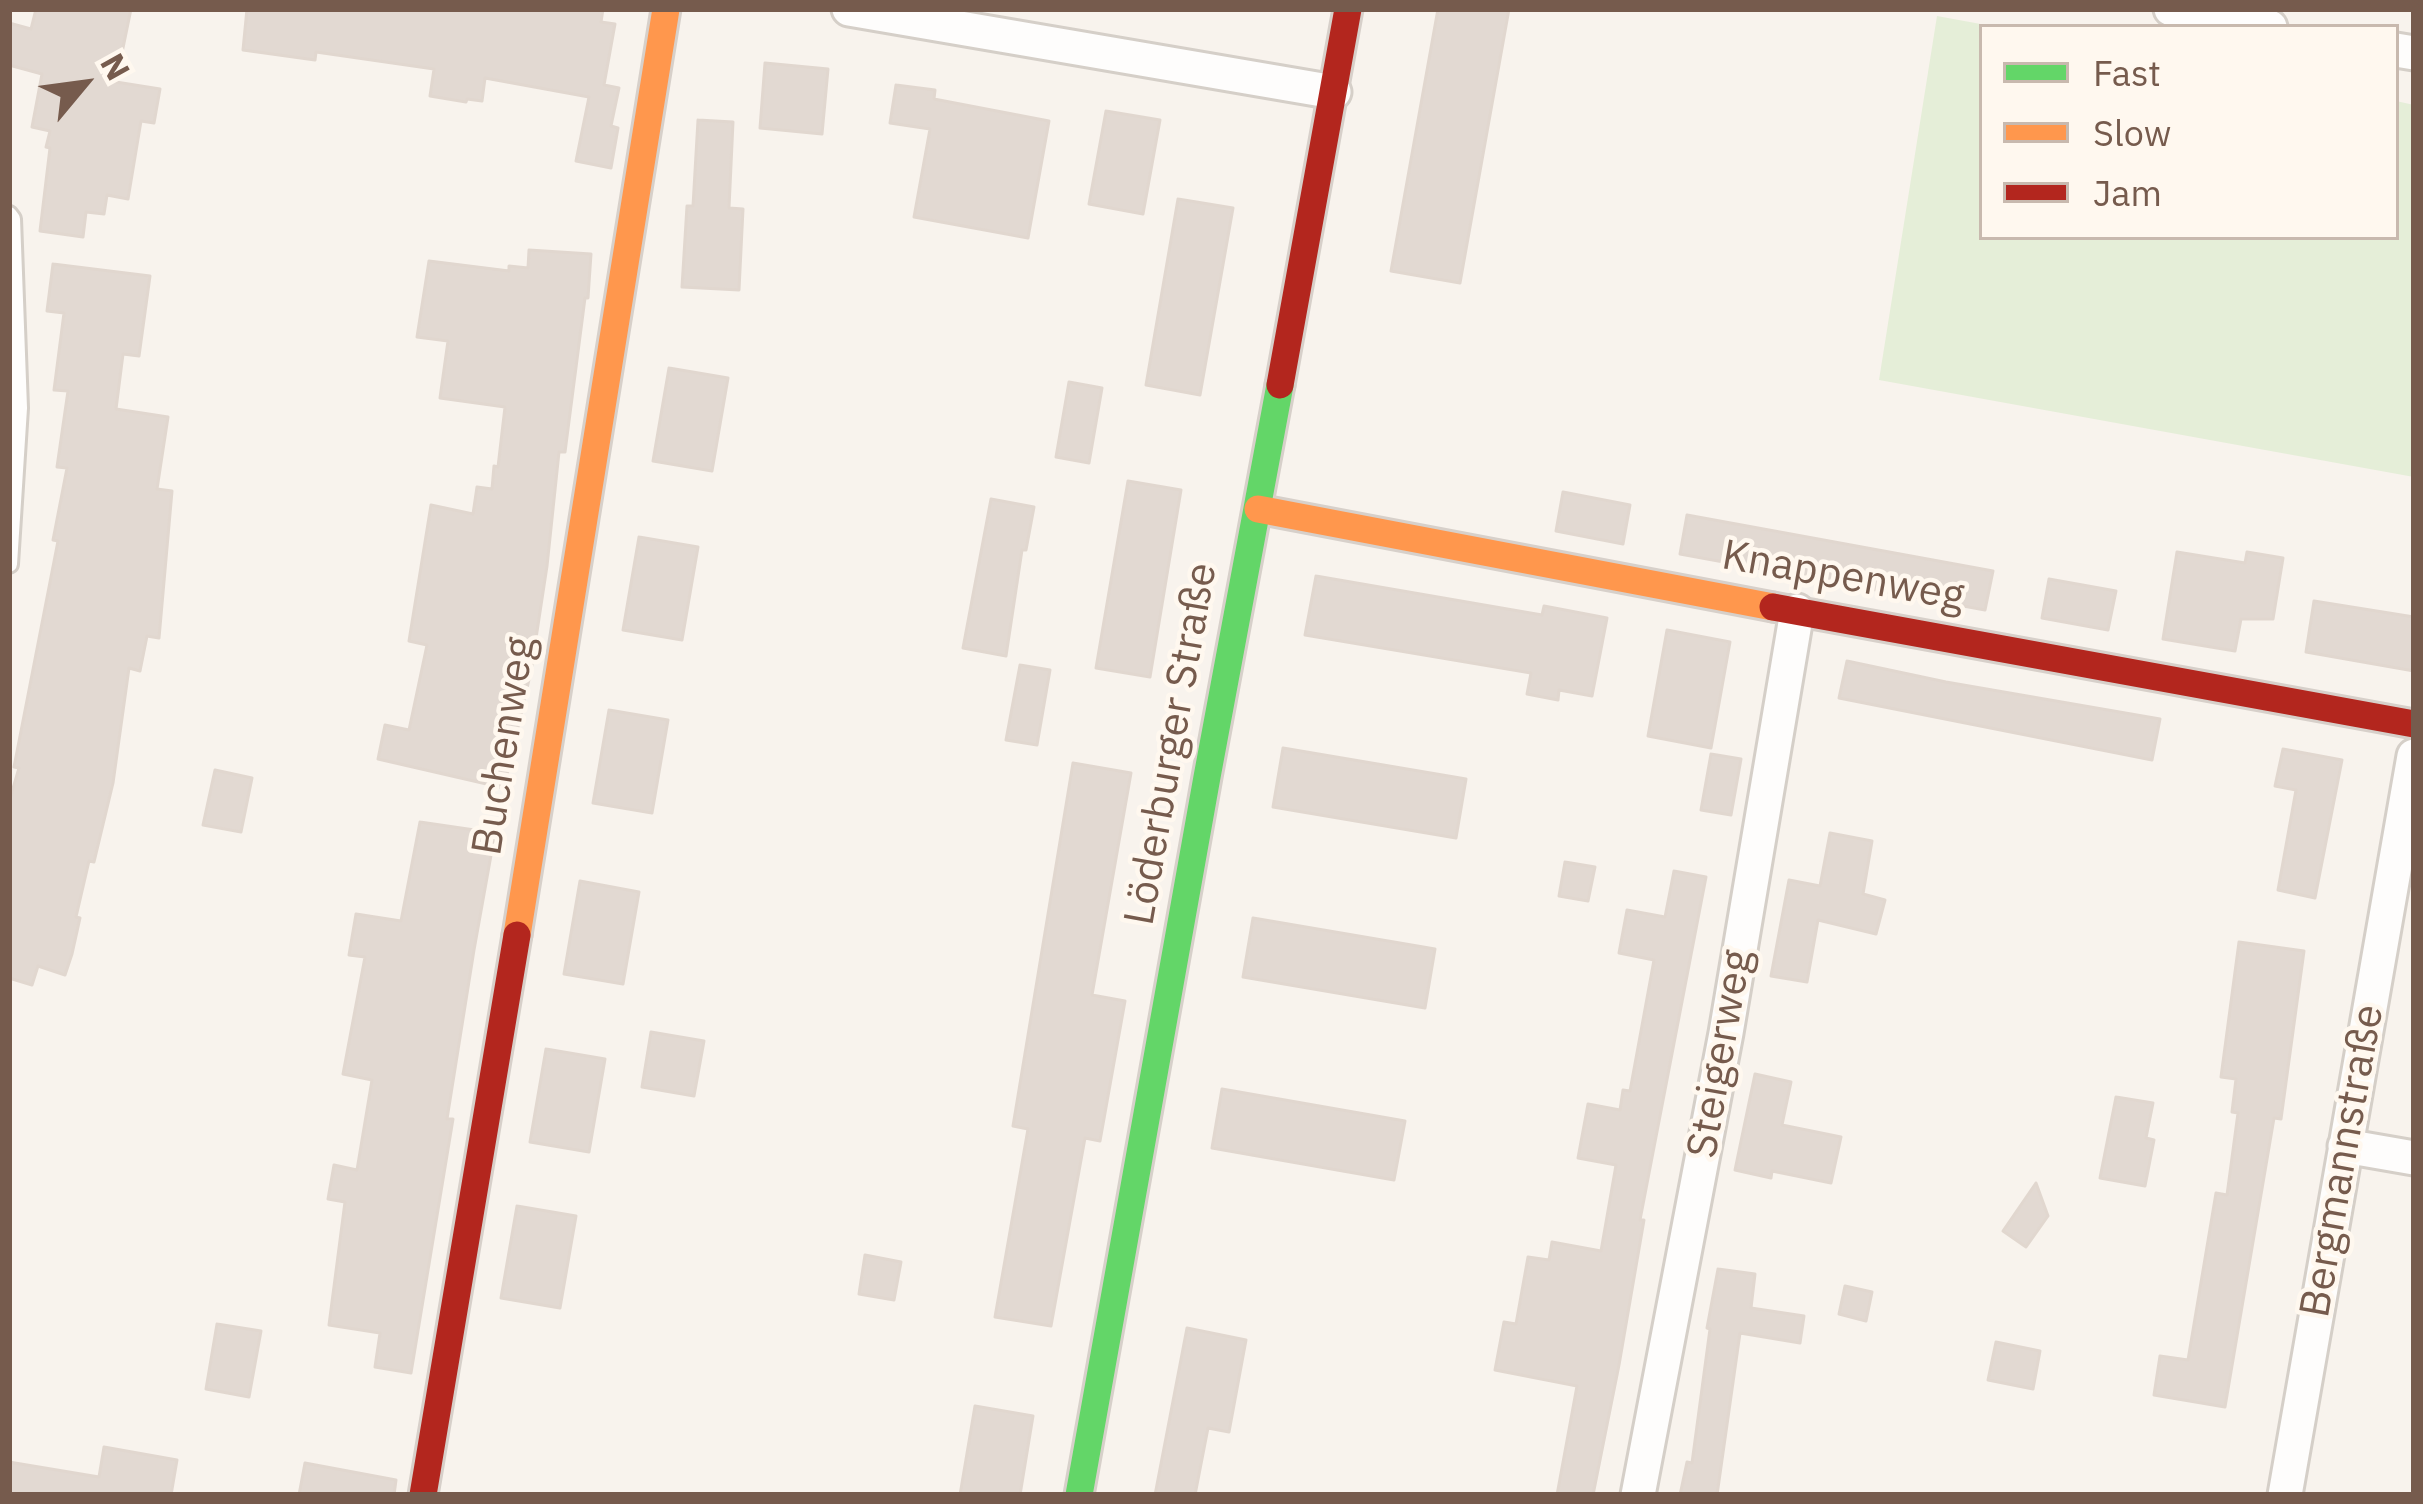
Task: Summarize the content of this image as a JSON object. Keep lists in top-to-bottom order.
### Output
{
  "streets": {
    "street": [
      "Knappenweg",
      "Löderburger Straße",
      "Buchenweg",
      "Steigerweg",
      "Bergmannstraße"
    ]
  },
  "crossings": [
    ["Knappenweg", "Löderburger Straße"],
    ["Knappenweg", "Steigerweg"]
  ],
  "legend": ["Fast", "Slow", "Jam"],
  "north": "top right"
}
